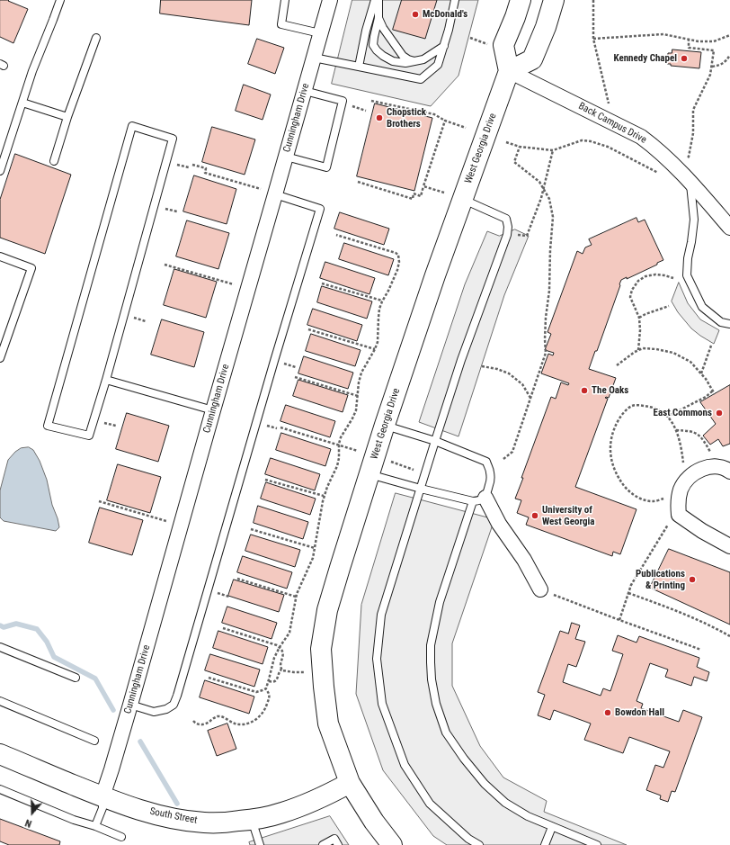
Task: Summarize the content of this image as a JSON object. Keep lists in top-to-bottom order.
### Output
{
  "streets": {
    "street": [
      "Cunningham Drive",
      "Back Campus Drive",
      "West Georgia Drive",
      "South Street"
    ]
  },
  "crossings": [
    ["Cunningham Drive", "South Street"],
    ["Back Campus Drive", "West Georgia Drive"],
    ["West Georgia Drive", "South Street"]
  ],
  "places": [
    "McDonald's",
    "Kennedy Chapel",
    "Chopstick Brothers",
    "The Oaks",
    "East Commons",
    "University of West Georgia",
    "Publications & Printing",
    "Bowdon Hall"
  ],
  "north": "bottom"
}
